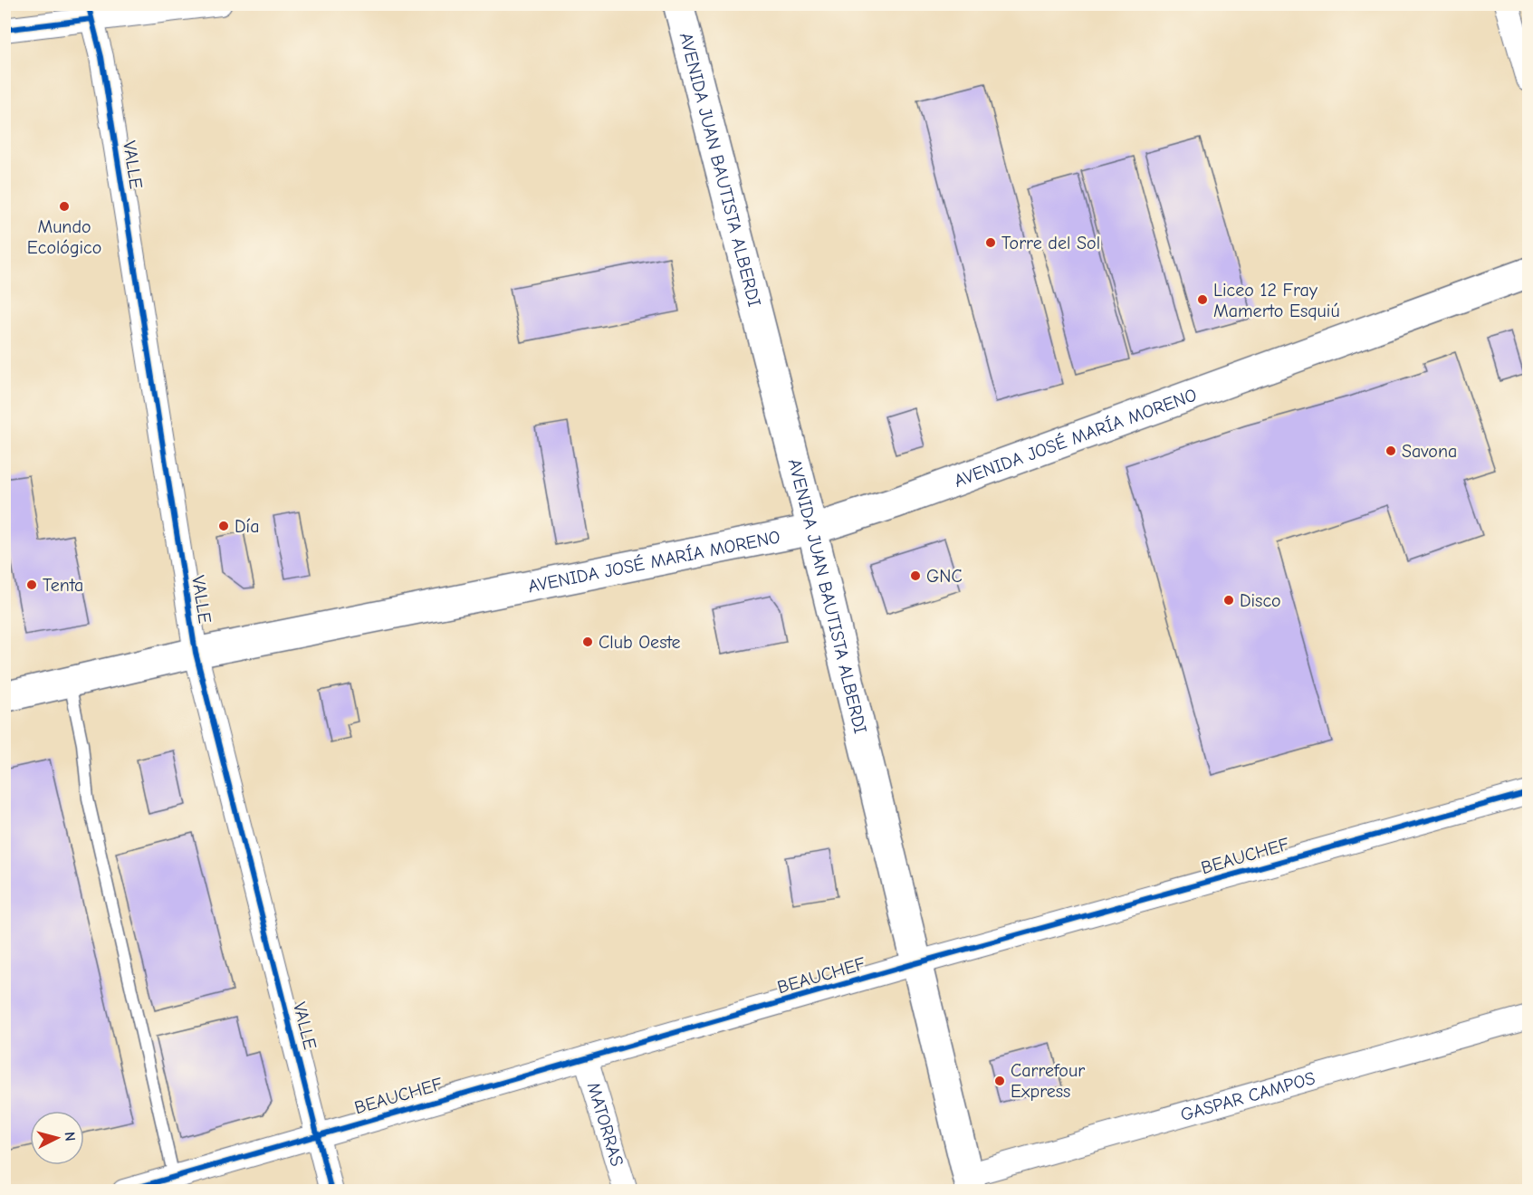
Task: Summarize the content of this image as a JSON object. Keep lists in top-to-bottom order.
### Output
{
  "streets": {
    "main road": ["AVENIDA JUAN BAUTISTA ALBERDI", "AVENIDA JOSÉ MARÍA MORENO"],
    "street": [
      "VALLE",
      "BEAUCHEF",
      "GASPAR CAMPOS",
      "MATORRAS"
    ]
  },
  "crossings": [
    ["VALLE", "AVENIDA JOSÉ MARÍA MORENO"],
    ["VALLE", "BEAUCHEF"],
    ["AVENIDA JUAN BAUTISTA ALBERDI", "AVENIDA JOSÉ MARÍA MORENO"],
    ["AVENIDA JUAN BAUTISTA ALBERDI", "BEAUCHEF"],
    ["AVENIDA JUAN BAUTISTA ALBERDI", "GASPAR CAMPOS"],
    ["BEAUCHEF", "MATORRAS"]
  ],
  "places": [
    "Mundo Ecológico",
    "Torre del Sol",
    "Liceo 12 Fray Mamerto Esquiú",
    "Savona",
    "Día",
    "GNC",
    "Tenta",
    "Disco",
    "Club Oeste",
    "Carrefour Express"
  ],
  "north": "right"
}
